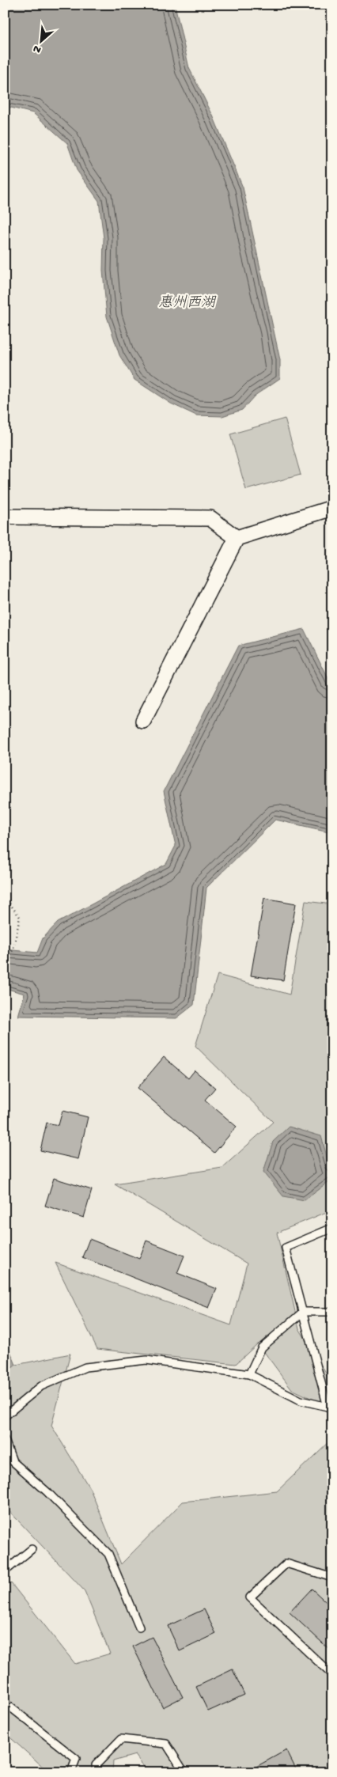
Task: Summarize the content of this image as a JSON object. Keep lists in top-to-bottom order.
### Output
{
  "water": ["惠州西湖"],
  "north": "bottom left"
}
